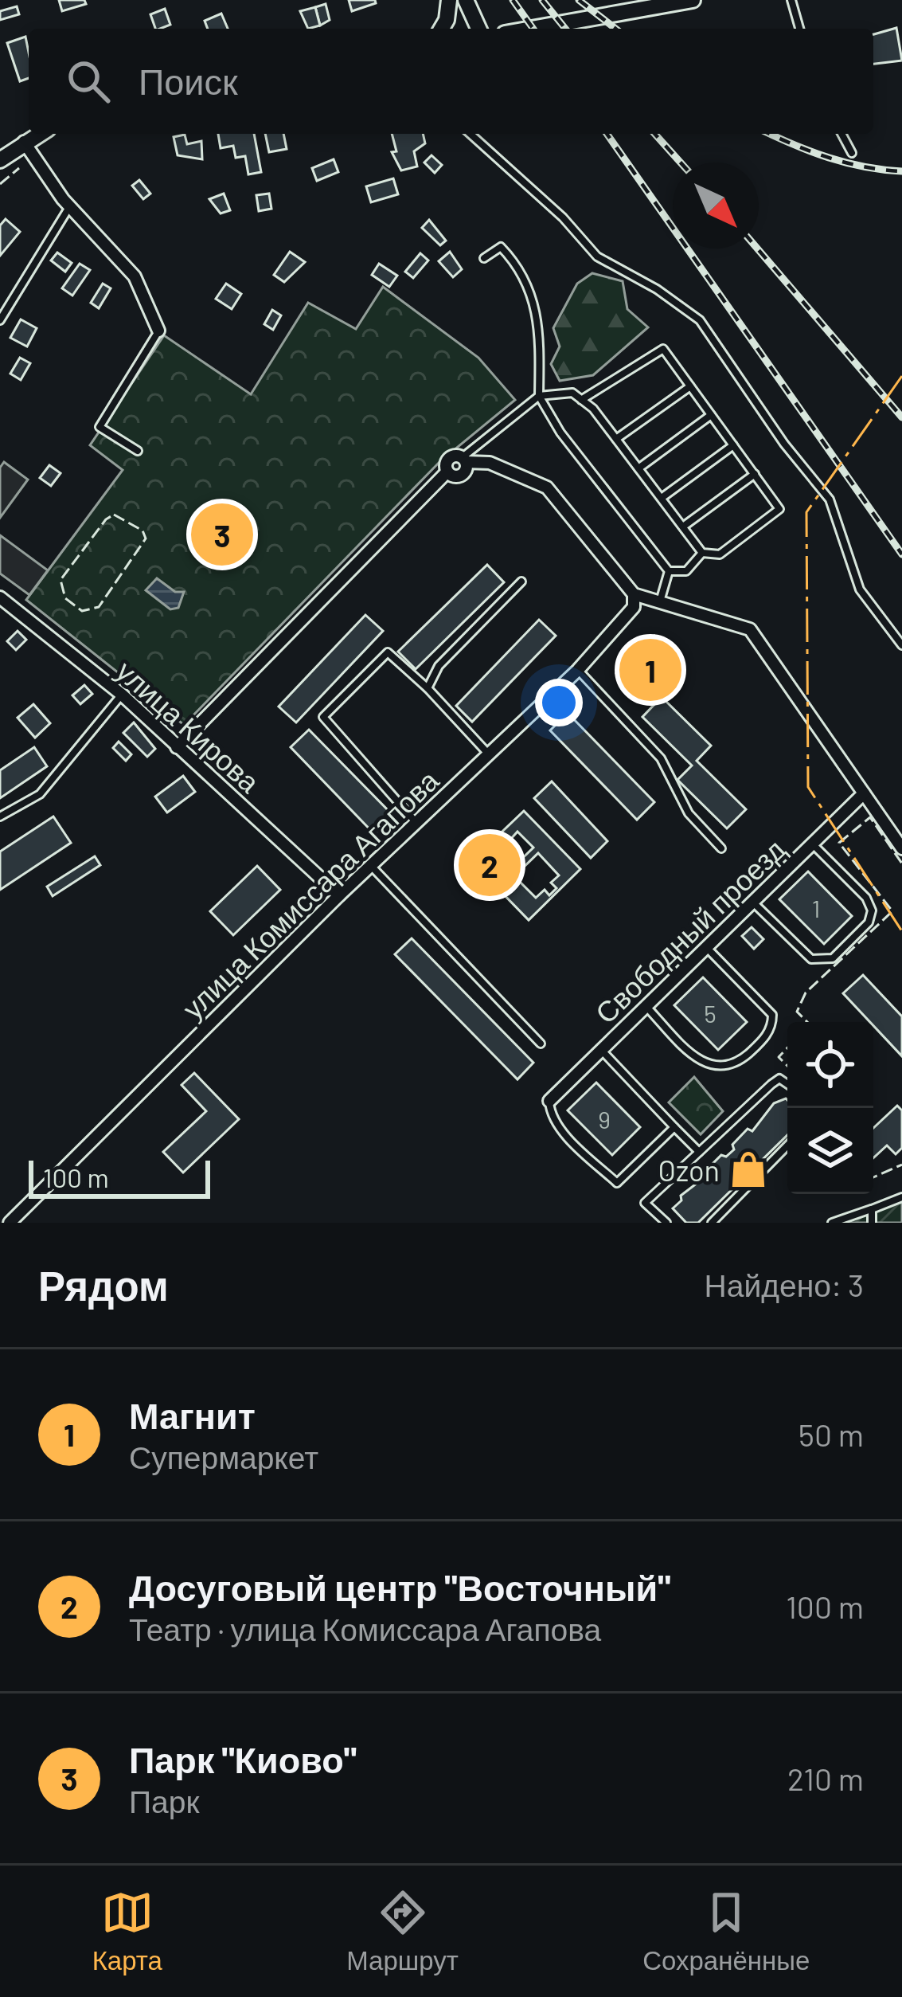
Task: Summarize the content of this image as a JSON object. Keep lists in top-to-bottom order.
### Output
{
  "streets": {
    "street": ["улица Кирова", "улица Комиссара Агапова", "Свободный проезд"]
  },
  "crossings": [
    ["улица Кирова", "улица Комиссара Агапова"]
  ],
  "places": {
    "shop": ["Ozon"]
  },
  "house_numbers": ["1", "5", "9"],
  "scale_bar": "100 m",
  "north": "bottom right",
  "page": {
    "search": "Поиск",
    "pins": ["3", "1", "2"],
    "scale": "100 m",
    "heading": ["Рядом", "Найдено: 3"],
    "list": [
      {
        "mark": "1",
        "name": "Магнит",
        "note": "Супермаркет",
        "value": "50 m"
      },
      {
        "mark": "2",
        "name": "Досуговый центр \"Восточный\"",
        "note": "Театр · улица Комиссара Агапова",
        "value": "100 m"
      },
      {
        "mark": "3",
        "name": "Парк \"Киово\"",
        "note": "Парк",
        "value": "210 m"
      }
    ],
    "nav": ["Карта", "Маршрут", "Сохранённые"]
  }
}
